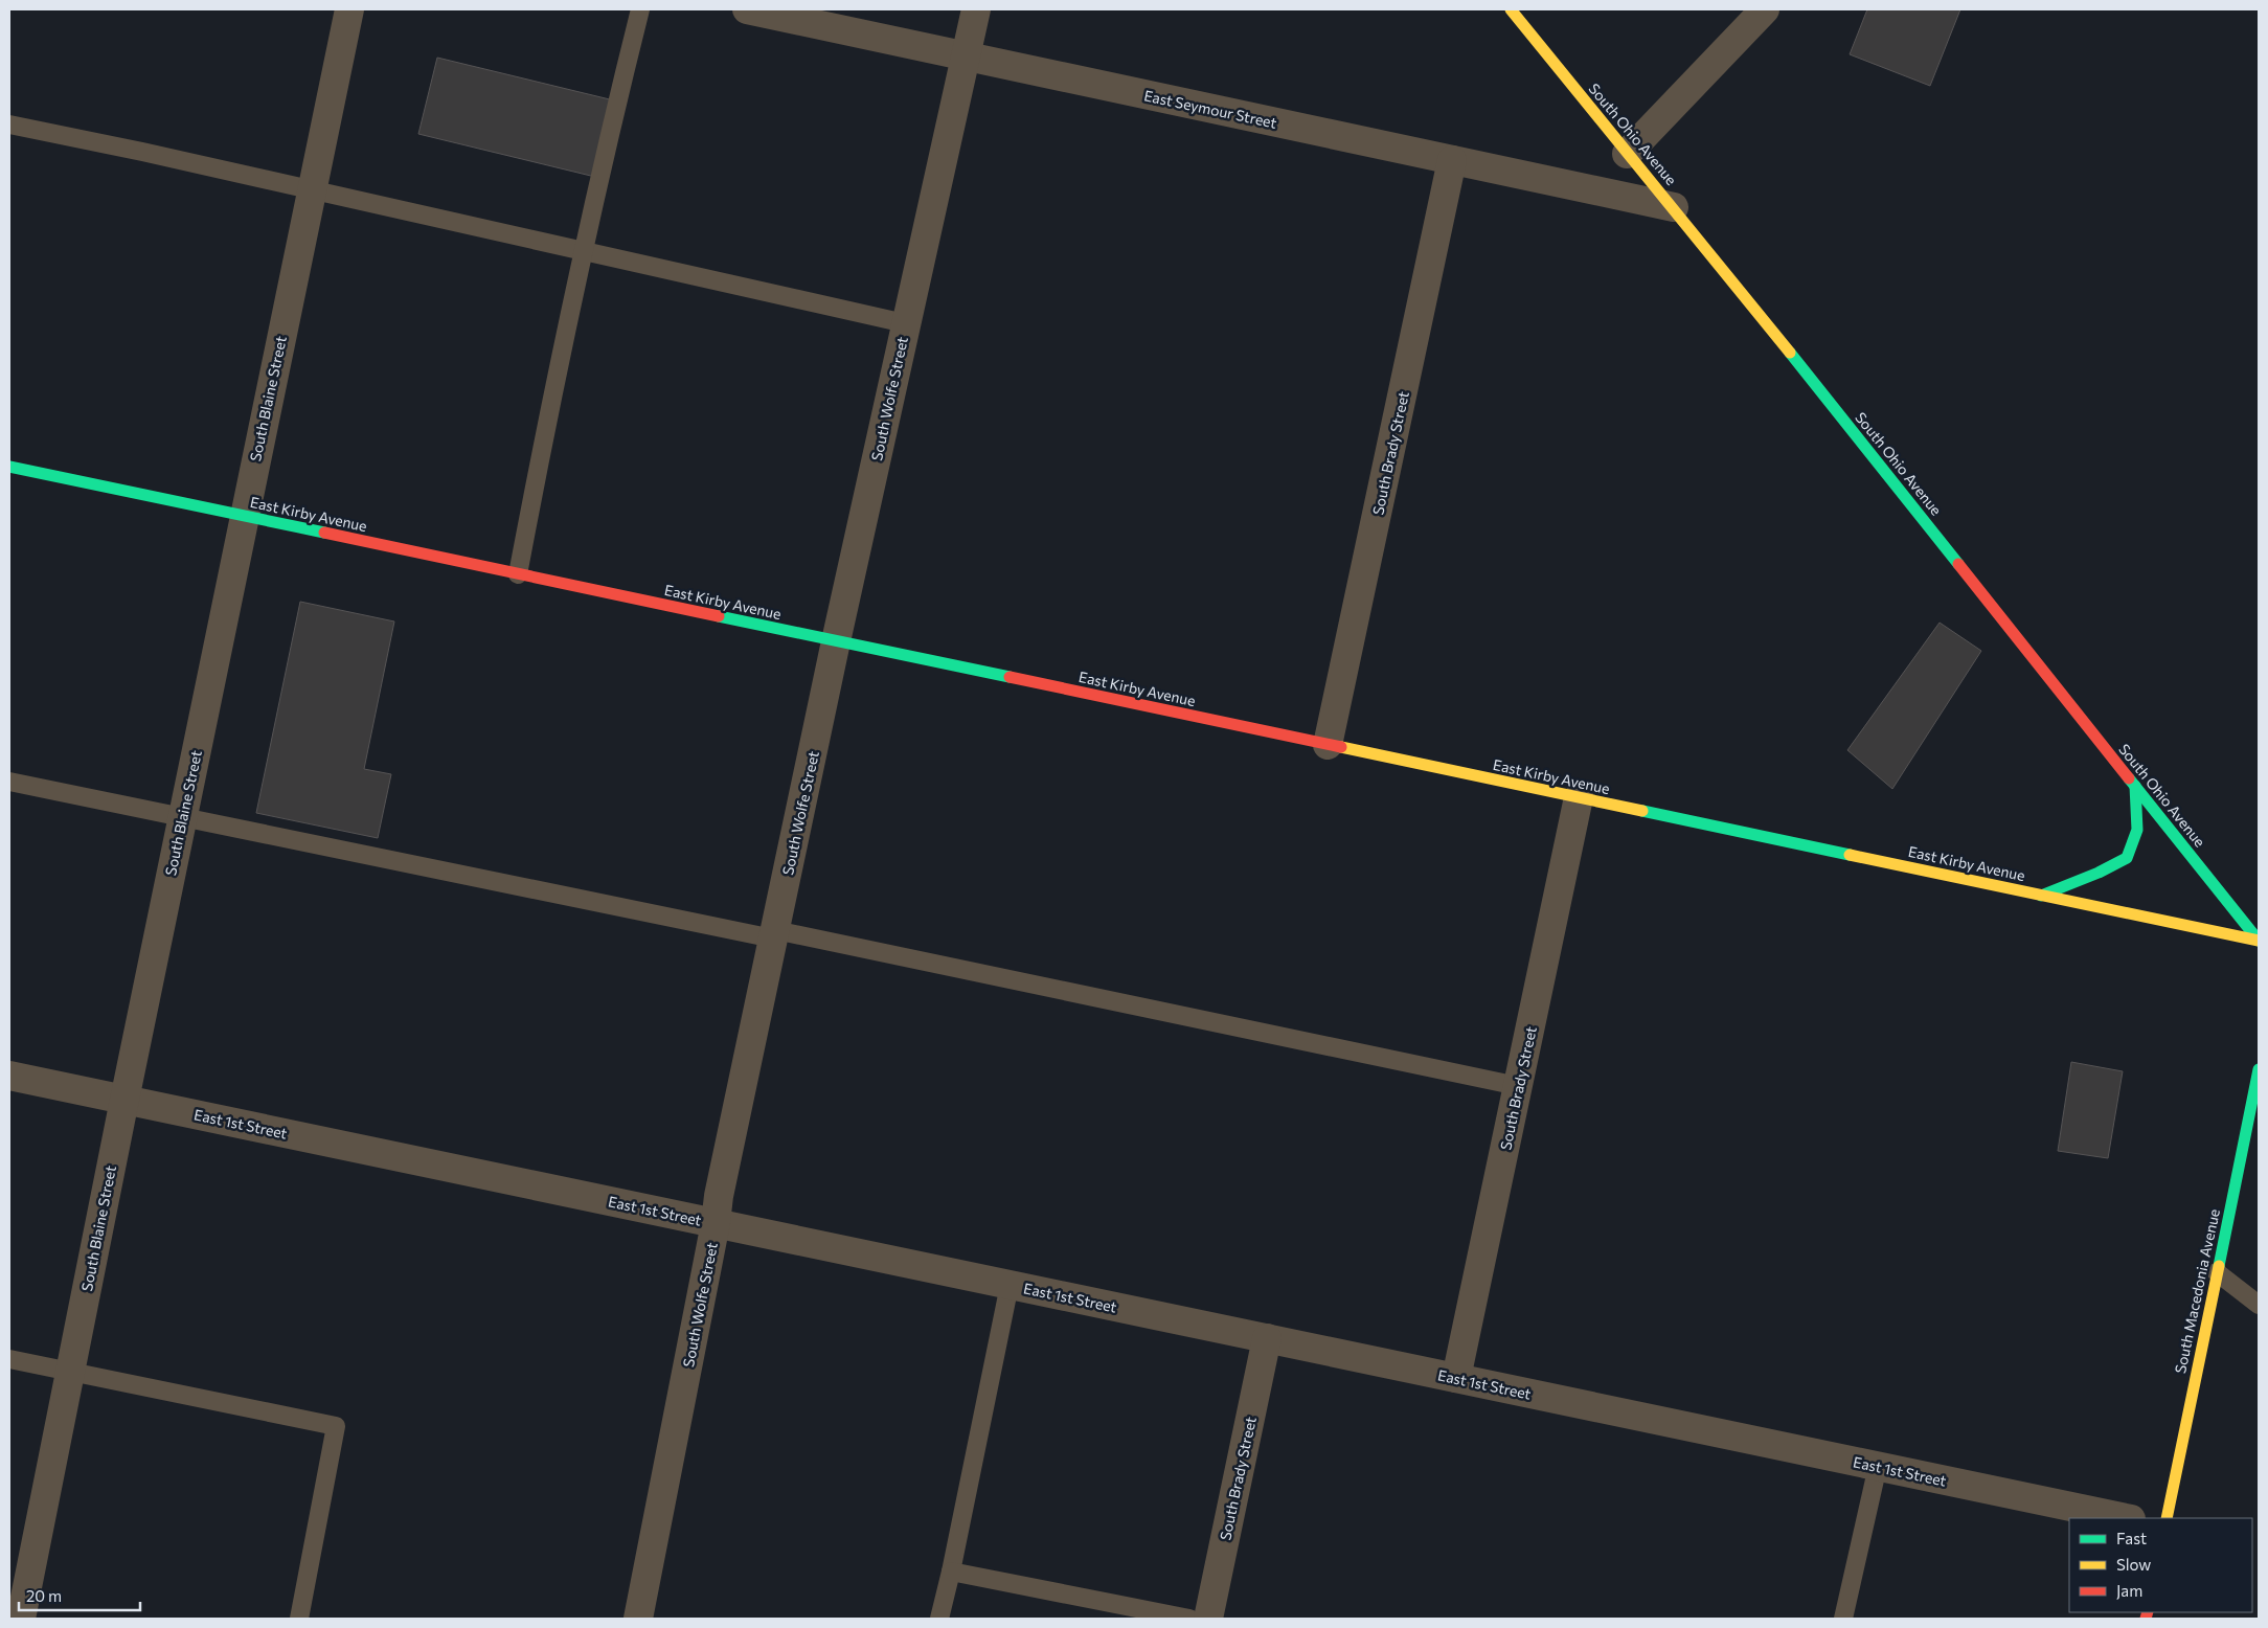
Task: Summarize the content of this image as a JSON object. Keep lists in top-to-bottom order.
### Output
{
  "streets": {
    "street": [
      "East Seymour Street",
      "South Ohio Avenue",
      "South Blaine Street",
      "South Wolfe Street",
      "South Brady Street",
      "East Kirby Avenue",
      "East 1st Street",
      "South Macedonia Avenue"
    ]
  },
  "crossings": [
    ["East Seymour Street", "South Ohio Avenue"],
    ["East Seymour Street", "South Wolfe Street"],
    ["East Seymour Street", "South Brady Street"],
    ["South Ohio Avenue", "East Kirby Avenue"],
    ["South Blaine Street", "East Kirby Avenue"],
    ["South Blaine Street", "East 1st Street"],
    ["South Wolfe Street", "East Kirby Avenue"],
    ["South Wolfe Street", "East 1st Street"],
    ["South Brady Street", "East Kirby Avenue"],
    ["South Brady Street", "East 1st Street"]
  ],
  "legend": ["Fast", "Slow", "Jam"],
  "scale_bar": "20 m"
}
